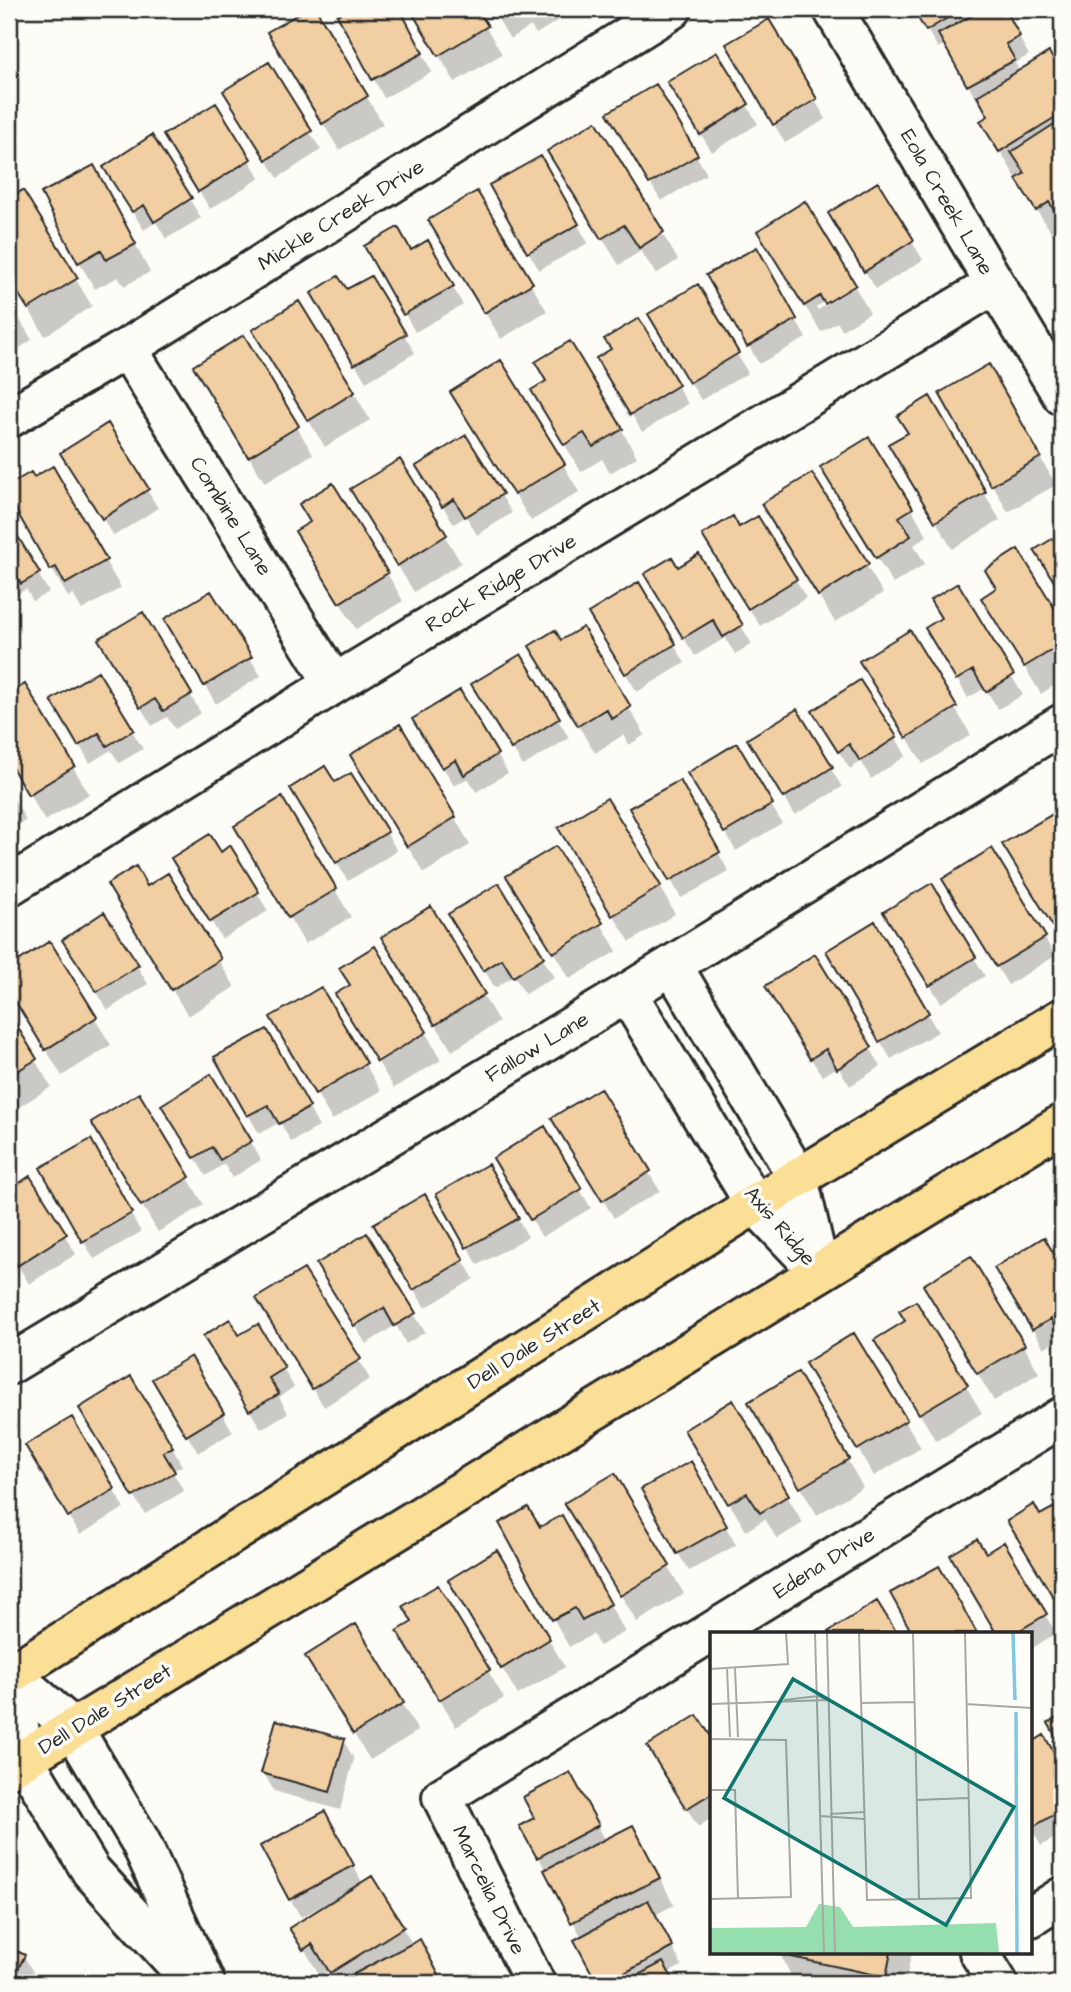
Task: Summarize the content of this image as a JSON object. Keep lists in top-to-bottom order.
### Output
{
  "streets": {
    "main road": ["Dell Dale Street"],
    "street": [
      "Eola Creek Lane",
      "Mickle Creek Drive",
      "Combine Lane",
      "Rock Ridge Drive",
      "Fallow Lane",
      "Axis Ridge",
      "Edena Drive",
      "Marcelia Drive"
    ]
  },
  "crossings": [
    ["Eola Creek Lane", "Rock Ridge Drive"],
    ["Mickle Creek Drive", "Combine Lane"],
    ["Combine Lane", "Rock Ridge Drive"],
    ["Fallow Lane", "Axis Ridge"],
    ["Axis Ridge", "Dell Dale Street"],
    ["Edena Drive", "Marcelia Drive"]
  ]
}
